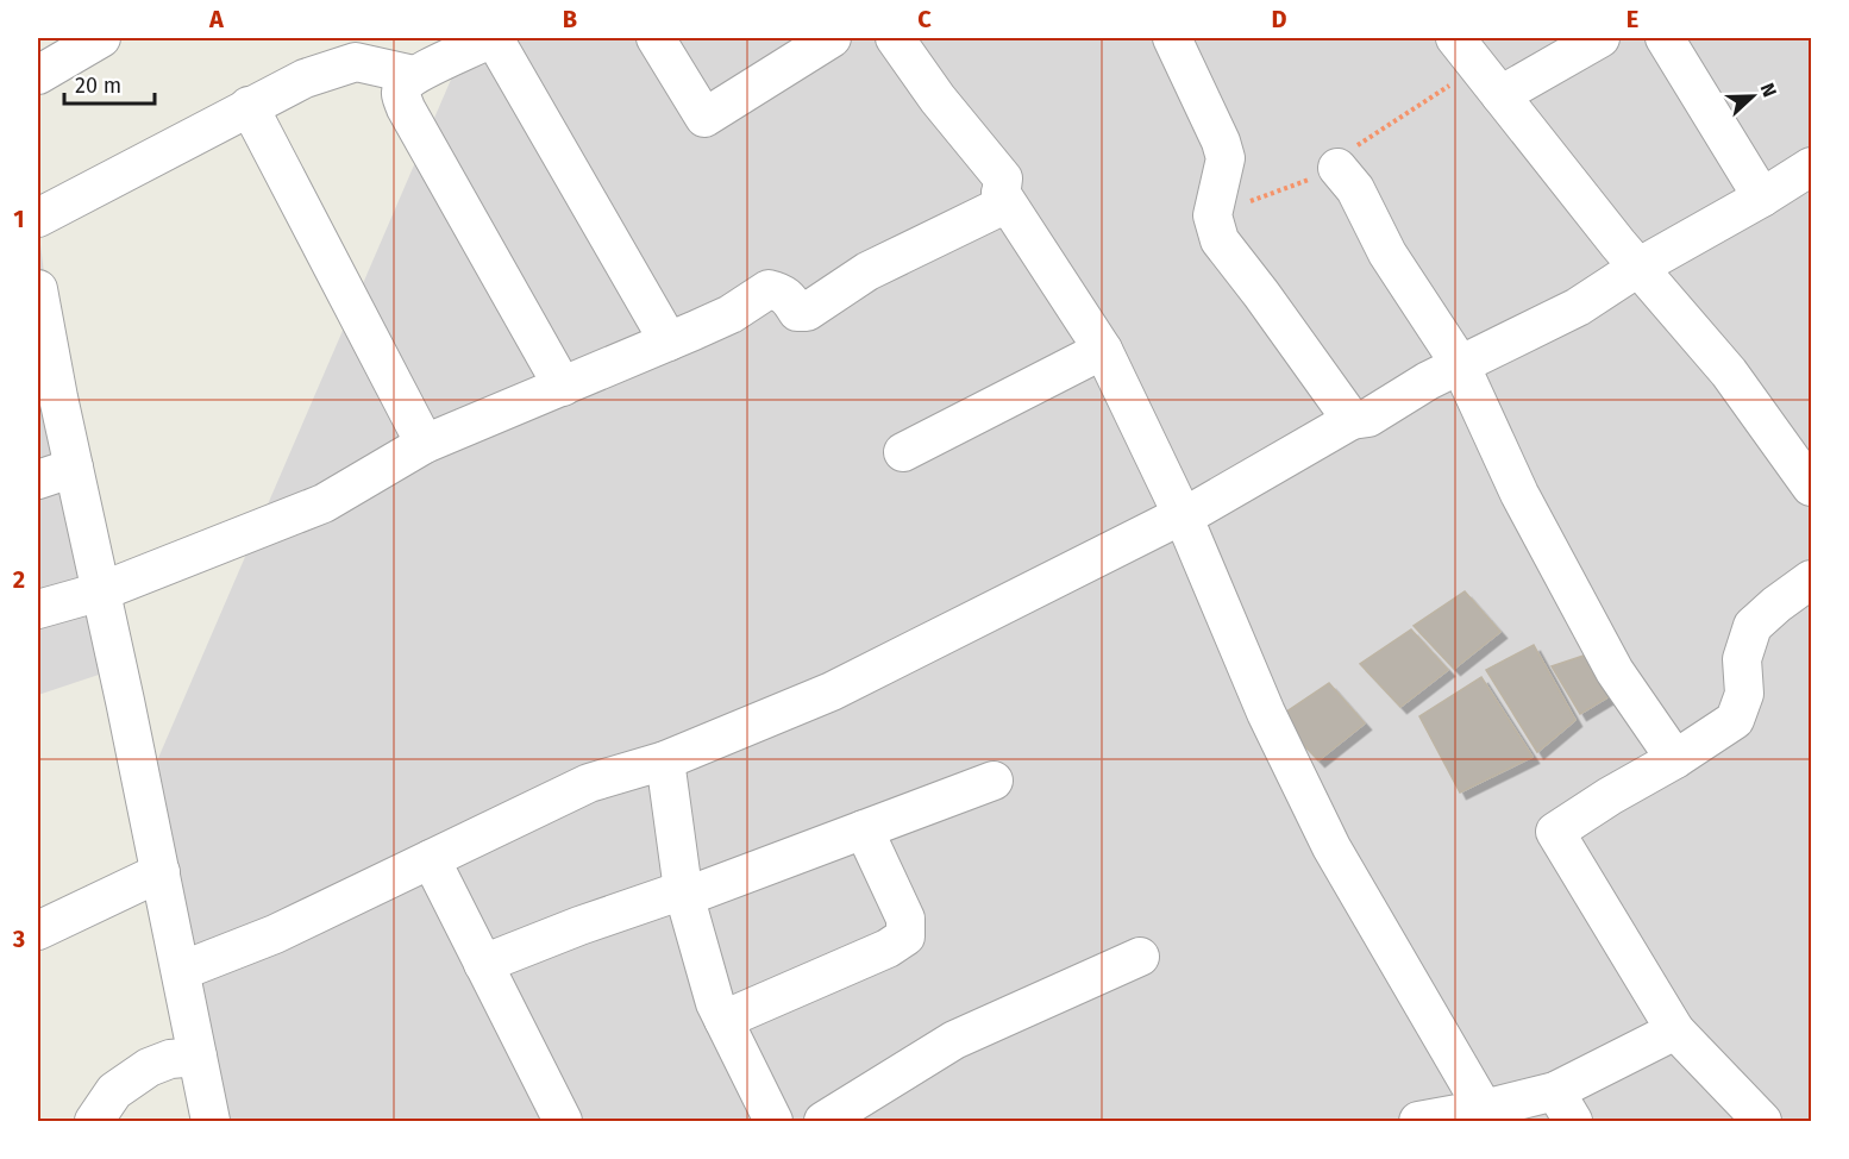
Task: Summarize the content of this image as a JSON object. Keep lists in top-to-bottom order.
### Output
{
  "scale_bar": "20 m",
  "north": "right",
  "grid": {
    "columns": [
      "A",
      "B",
      "C",
      "D",
      "E"
    ],
    "rows": ["1", "2", "3"]
  }
}
